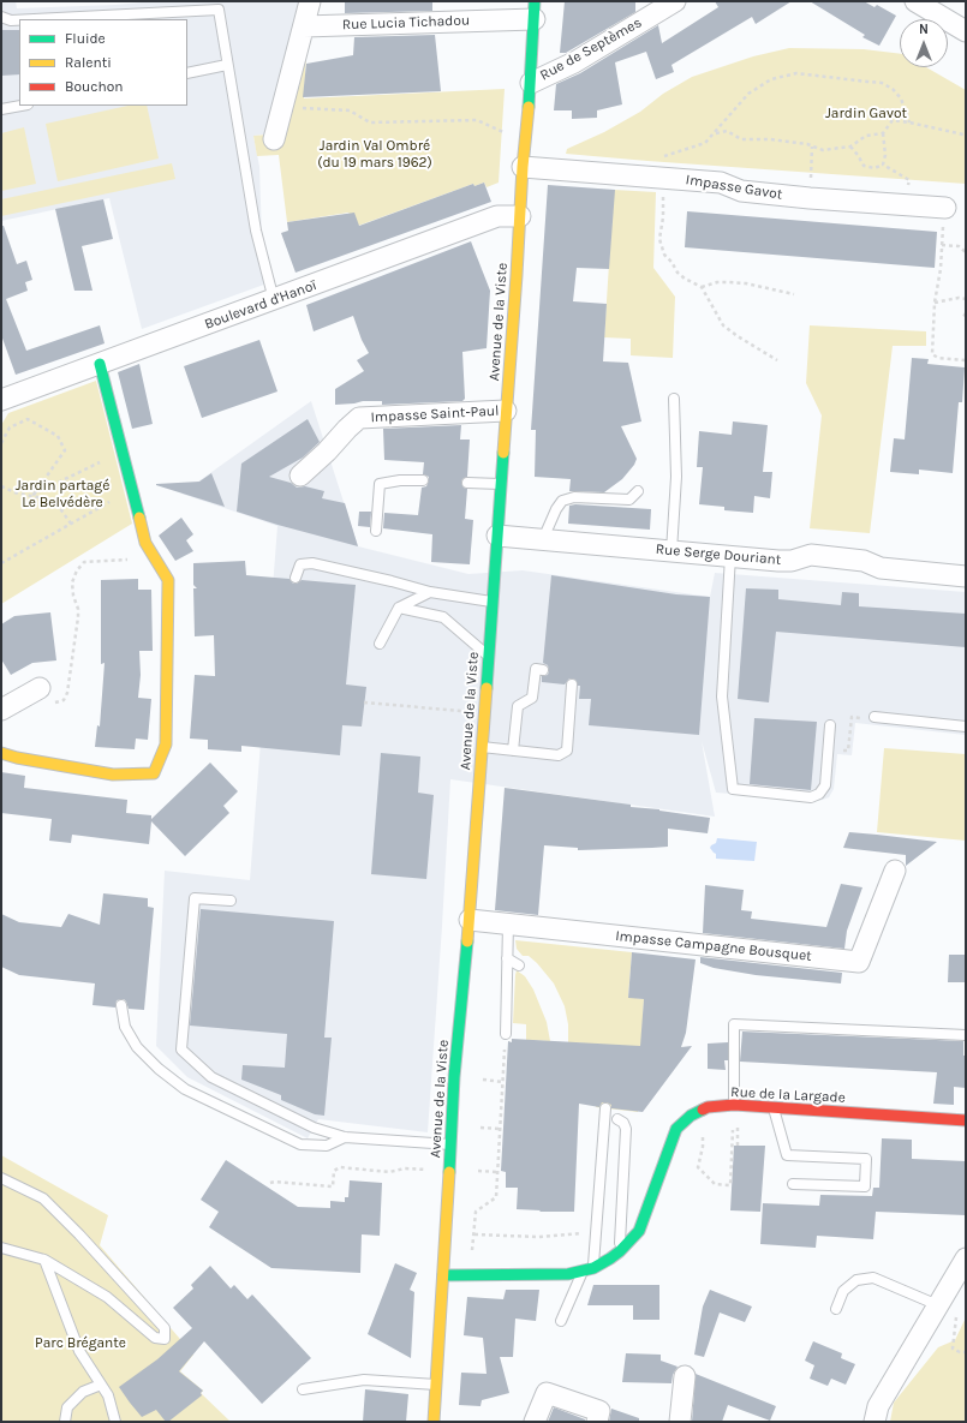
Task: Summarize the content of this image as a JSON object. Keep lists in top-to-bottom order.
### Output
{
  "streets": {
    "street": [
      "Rue Lucia Tichadou",
      "Rue de Septèmes",
      "Impasse Gavot",
      "Boulevard d'Hanoï",
      "Avenue de la Viste",
      "Impasse Saint-Paul",
      "Rue Serge Douriant",
      "Impasse Campagne Bousquet",
      "Rue de la Largade"
    ]
  },
  "crossings": [
    ["Rue Lucia Tichadou", "Avenue de la Viste"],
    ["Rue de Septèmes", "Avenue de la Viste"],
    ["Impasse Gavot", "Avenue de la Viste"],
    ["Boulevard d'Hanoï", "Avenue de la Viste"],
    ["Avenue de la Viste", "Impasse Saint-Paul"],
    ["Avenue de la Viste", "Rue Serge Douriant"],
    ["Avenue de la Viste", "Impasse Campagne Bousquet"],
    ["Avenue de la Viste", "Rue de la Largade"]
  ],
  "parks": [
    "Jardin Gavot",
    "Jardin Val Ombré (du 19 mars 1962)",
    "Jardin partagé Le Belvédère",
    "Parc Brégante"
  ],
  "legend": ["Fluide", "Ralenti", "Bouchon"],
  "north": "top"
}
